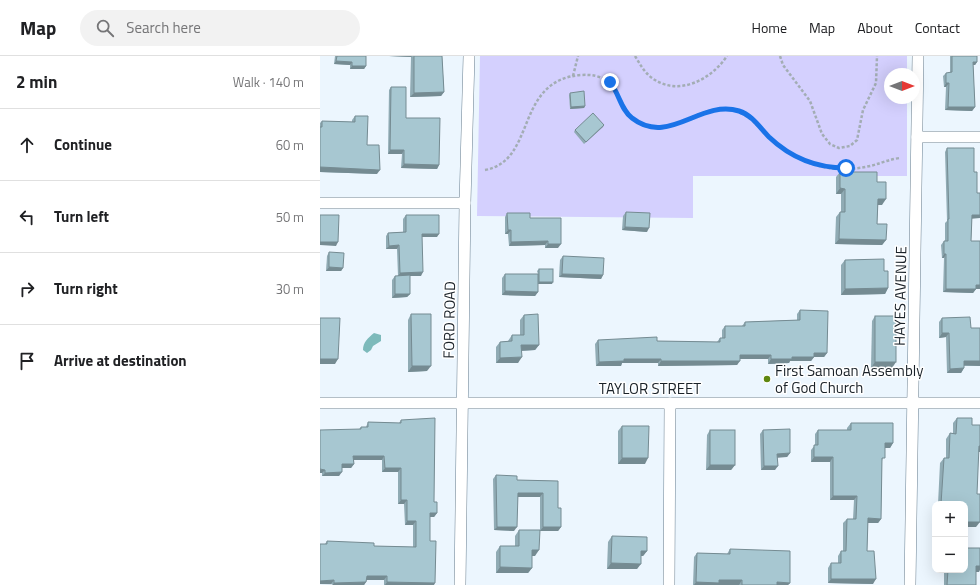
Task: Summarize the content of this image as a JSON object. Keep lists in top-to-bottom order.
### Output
{
  "streets": {
    "street": ["HAYES AVENUE", "FORD ROAD", "TAYLOR STREET"]
  },
  "crossings": [
    ["HAYES AVENUE", "TAYLOR STREET"],
    ["FORD ROAD", "TAYLOR STREET"]
  ],
  "places": ["First Samoan Assembly of God Church"],
  "north": "right",
  "page": {
    "header": "Map",
    "search": "Search here",
    "nav": [
      "Home",
      "Map",
      "About",
      "Contact"
    ],
    "heading": ["2 min", "Walk · 140 m"],
    "list": [
      ["Continue", "60 m"],
      ["Turn left", "50 m"],
      ["Turn right", "30 m"],
      "Arrive at destination"
    ],
    "map_buttons": ["+", "−"]
  }
}
